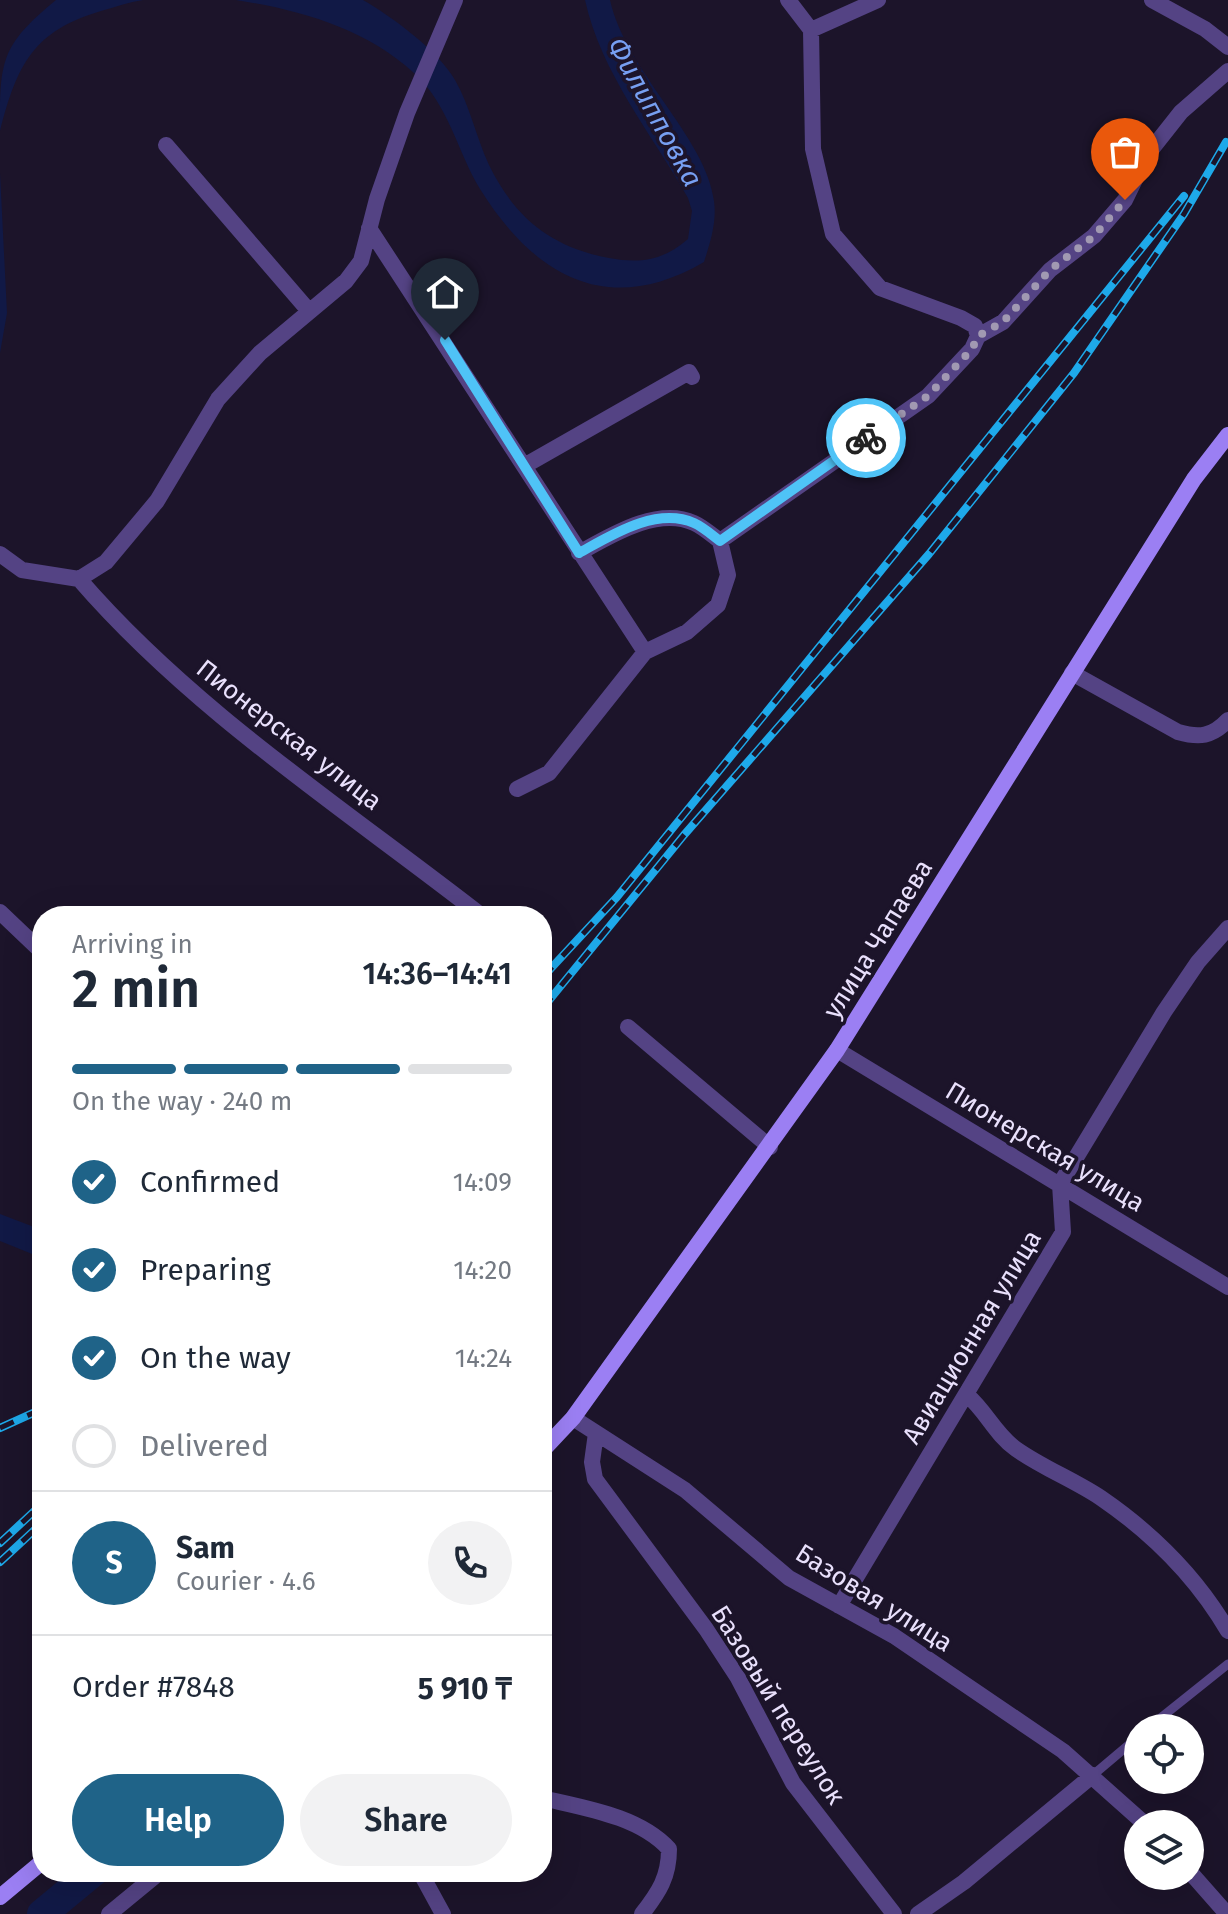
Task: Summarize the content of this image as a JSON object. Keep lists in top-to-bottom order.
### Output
{
  "streets": {
    "street": [
      "Пионерская улица",
      "улица Чапаева",
      "Авиационная улица",
      "Базовая улица",
      "Базовый переулок"
    ]
  },
  "crossings": [
    ["Пионерская улица", "улица Чапаева"],
    ["Пионерская улица", "Авиационная улица"],
    ["улица Чапаева", "Базовая улица"],
    ["Авиационная улица", "Базовая улица"],
    ["Базовая улица", "Базовый переулок"]
  ],
  "water": ["Филипповка"],
  "page": {
    "heading": ["2 min", "Arriving in", "14:36–14:41"],
    "panel": [
      "Sam",
      "Courier · 4.6",
      "Order #7848",
      "5 910 ₸"
    ],
    "bar": "On the way · 240 m",
    "list": [
      ["Confirmed", "14:09"],
      ["Preparing", "14:20"],
      ["On the way", "14:24"],
      "Delivered"
    ],
    "round": "S",
    "buttons": ["Help", "Share"]
  }
}
